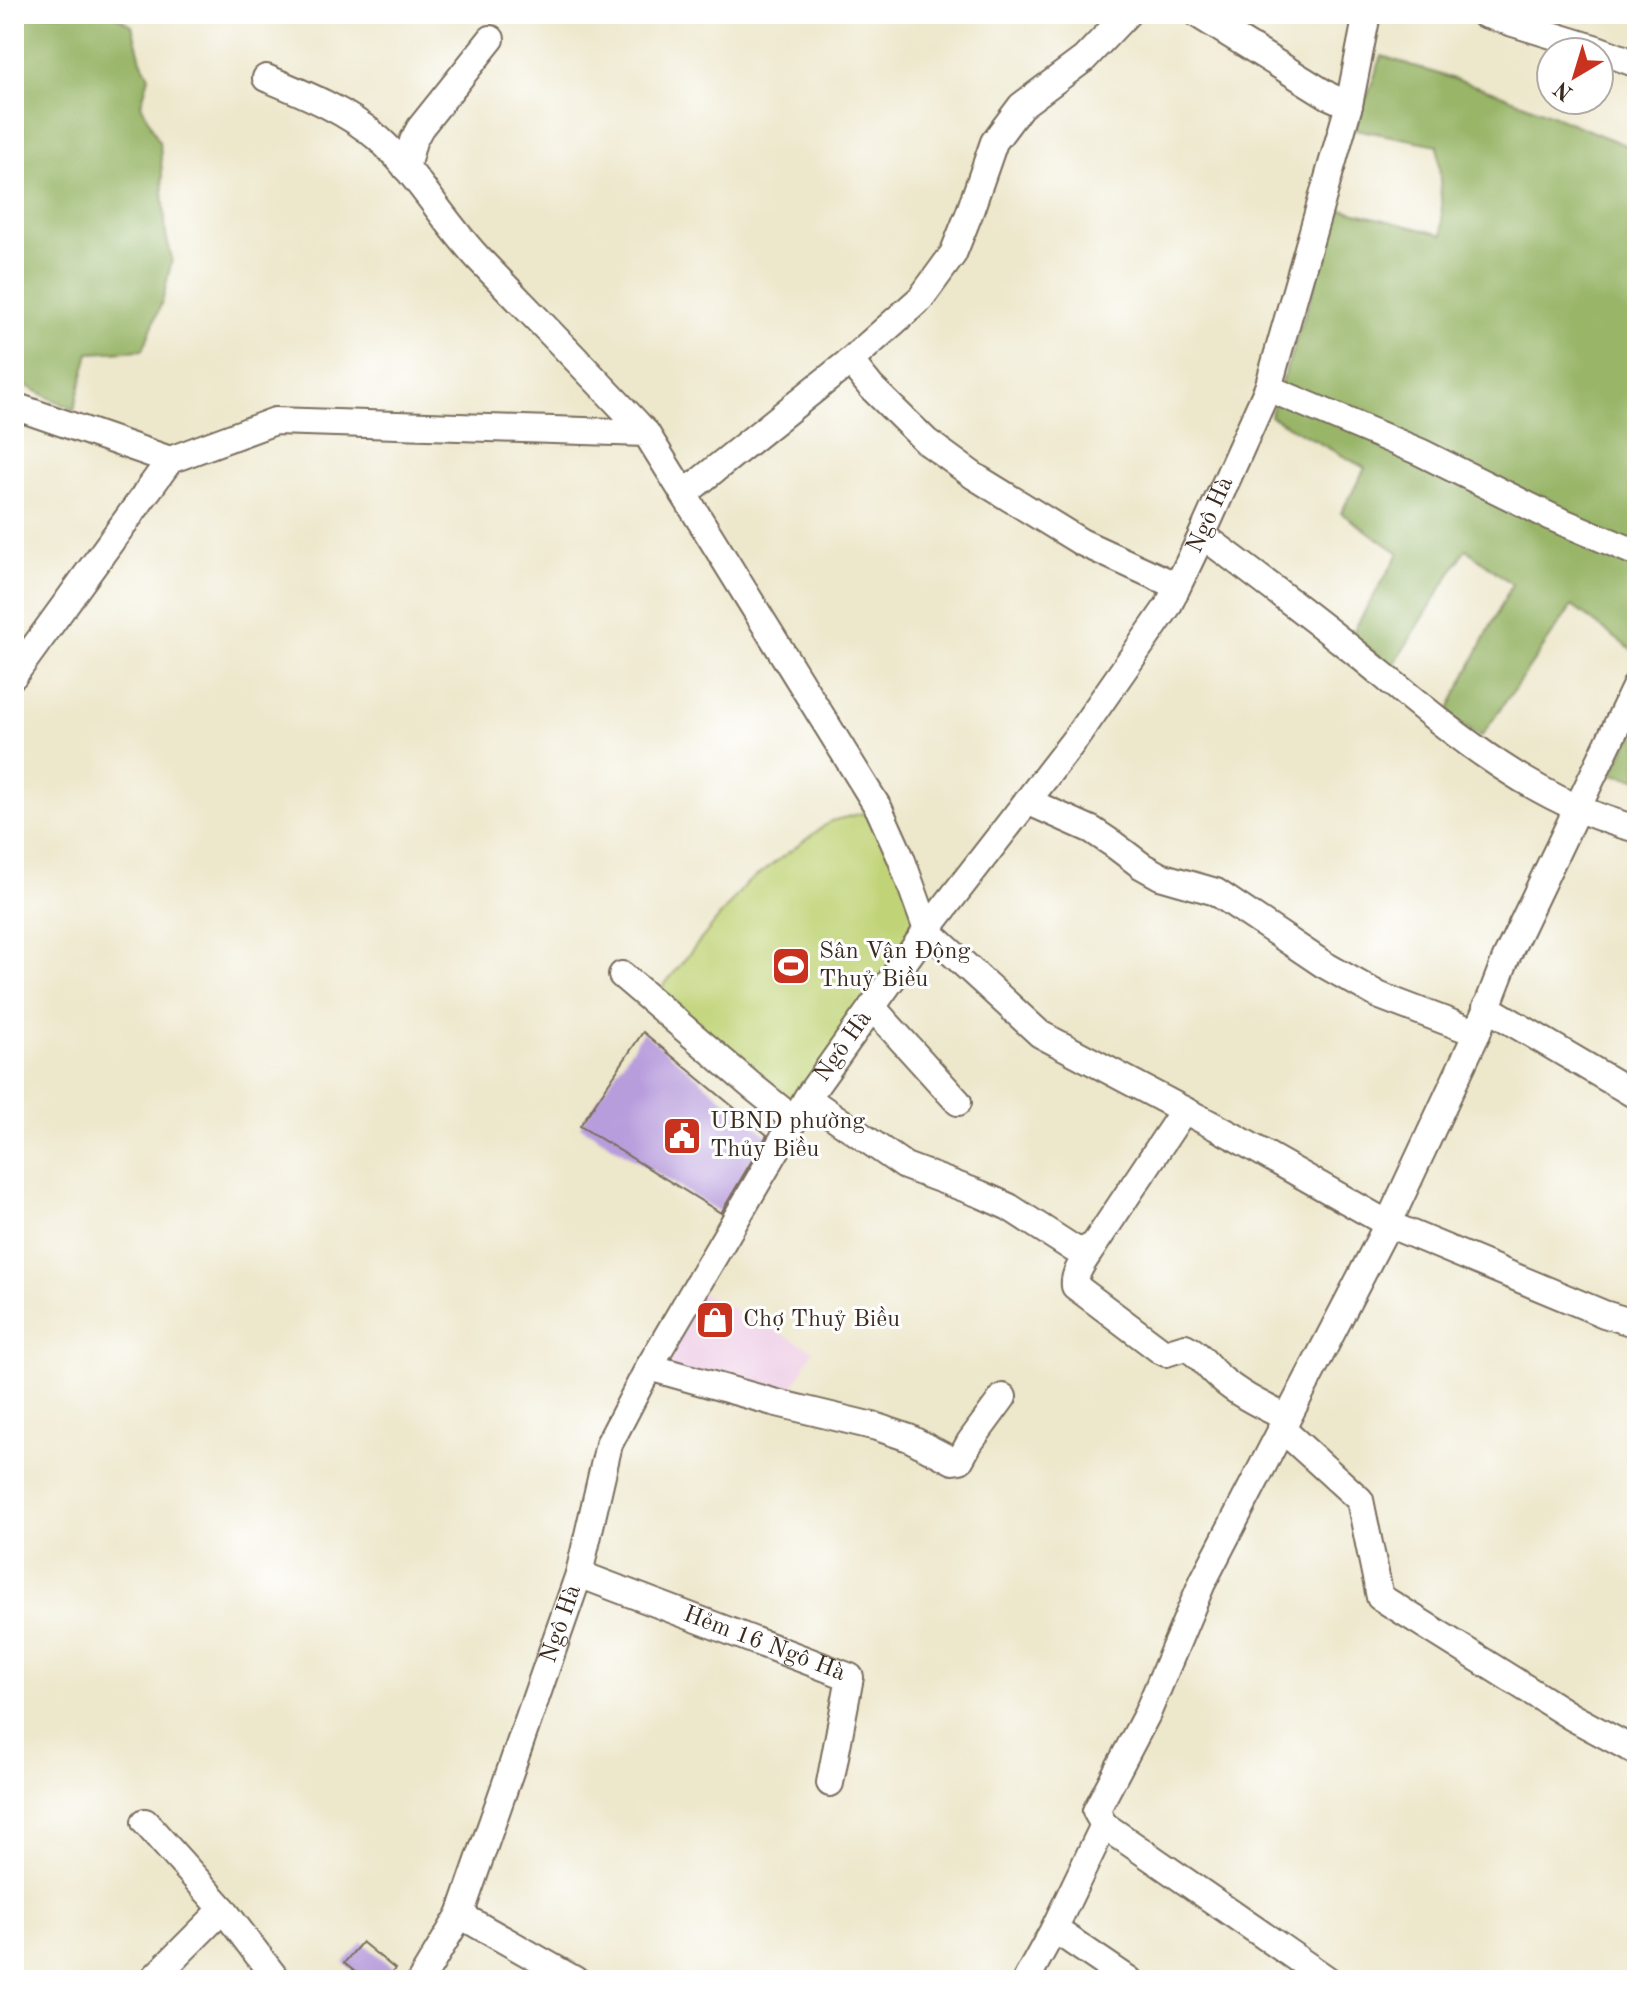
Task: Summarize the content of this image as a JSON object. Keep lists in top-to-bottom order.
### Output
{
  "streets": {
    "street": ["Ngô Hà", "Hẻm 16 Ngô Hà"]
  },
  "crossings": [
    ["Ngô Hà", "Hẻm 16 Ngô Hà"]
  ],
  "places": {
    "sports": ["Sân Vận Động Thuỷ Biều"],
    "public building": ["UBND phường Thủy Biều"],
    "shop": ["Chợ Thuỷ Biều"]
  },
  "north": "bottom left"
}
